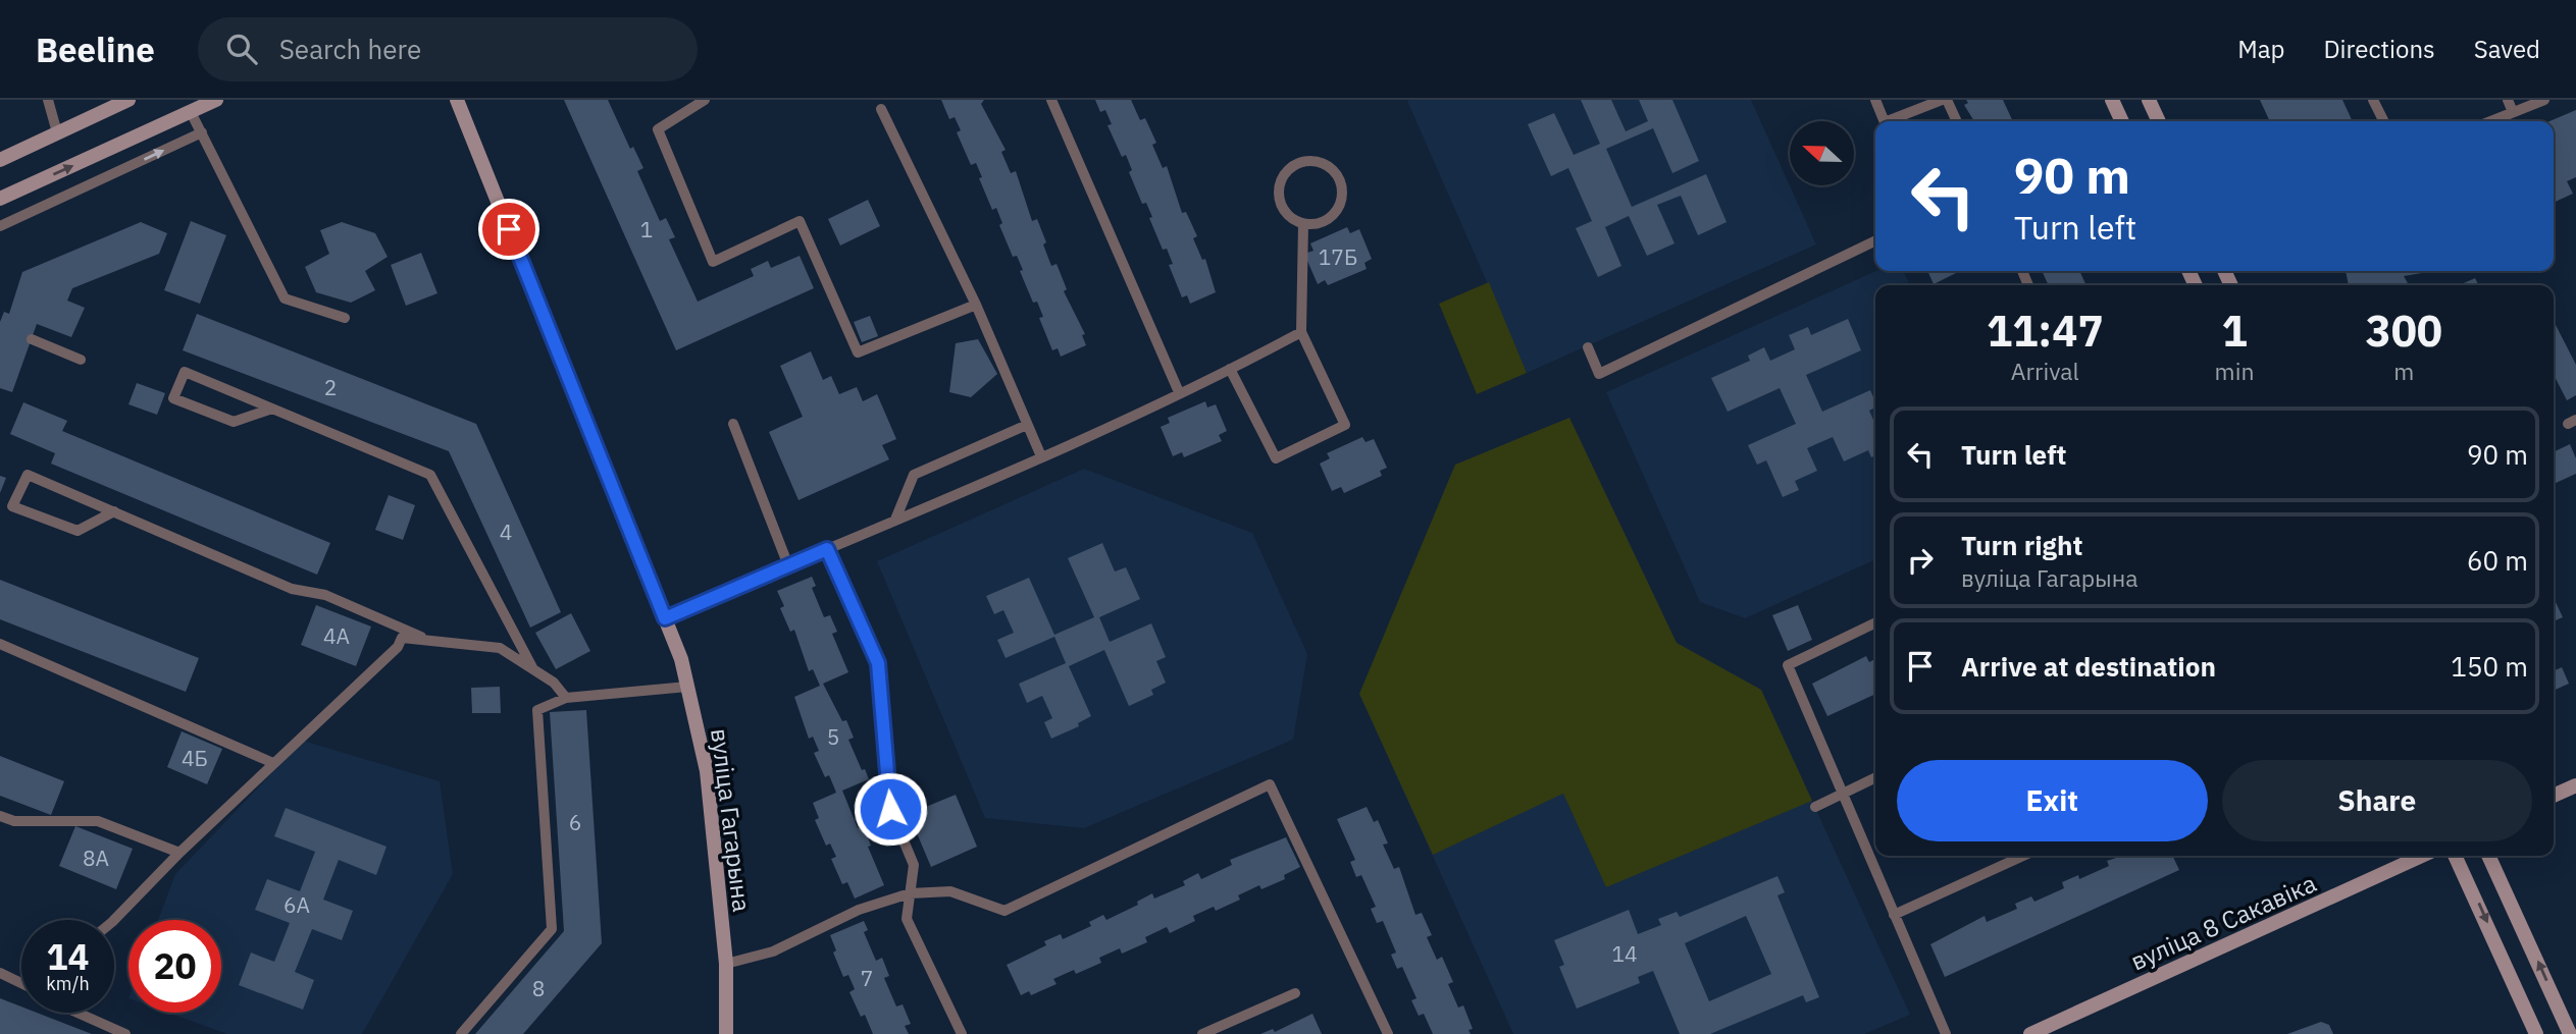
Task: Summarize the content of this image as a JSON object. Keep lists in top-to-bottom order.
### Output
{
  "streets": {
    "main road": ["вуліца Гагарына", "вуліца 8 Сакавіка"]
  },
  "house_numbers": [
    "1",
    "17Б",
    "2",
    "4",
    "4А",
    "5",
    "4Б",
    "6",
    "8А",
    "6А",
    "14",
    "7",
    "8"
  ],
  "north": "left",
  "page": {
    "header": "Beeline",
    "search": "Search here",
    "nav": ["Map", "Directions", "Saved"],
    "turn": ["90 m", "Turn left"],
    "eta": [
      "11:47",
      "Arrival",
      "1",
      "min",
      "300",
      "m"
    ],
    "list": [
      {
        "name": "Turn left",
        "value": "90 m"
      },
      {
        "name": "Turn right",
        "note": "вуліца Гагарына",
        "value": "60 m"
      },
      {
        "name": "Arrive at destination",
        "value": "150 m"
      }
    ],
    "buttons": ["Exit", "Share"],
    "speed": "14 km/h",
    "limit": "20"
  }
}
